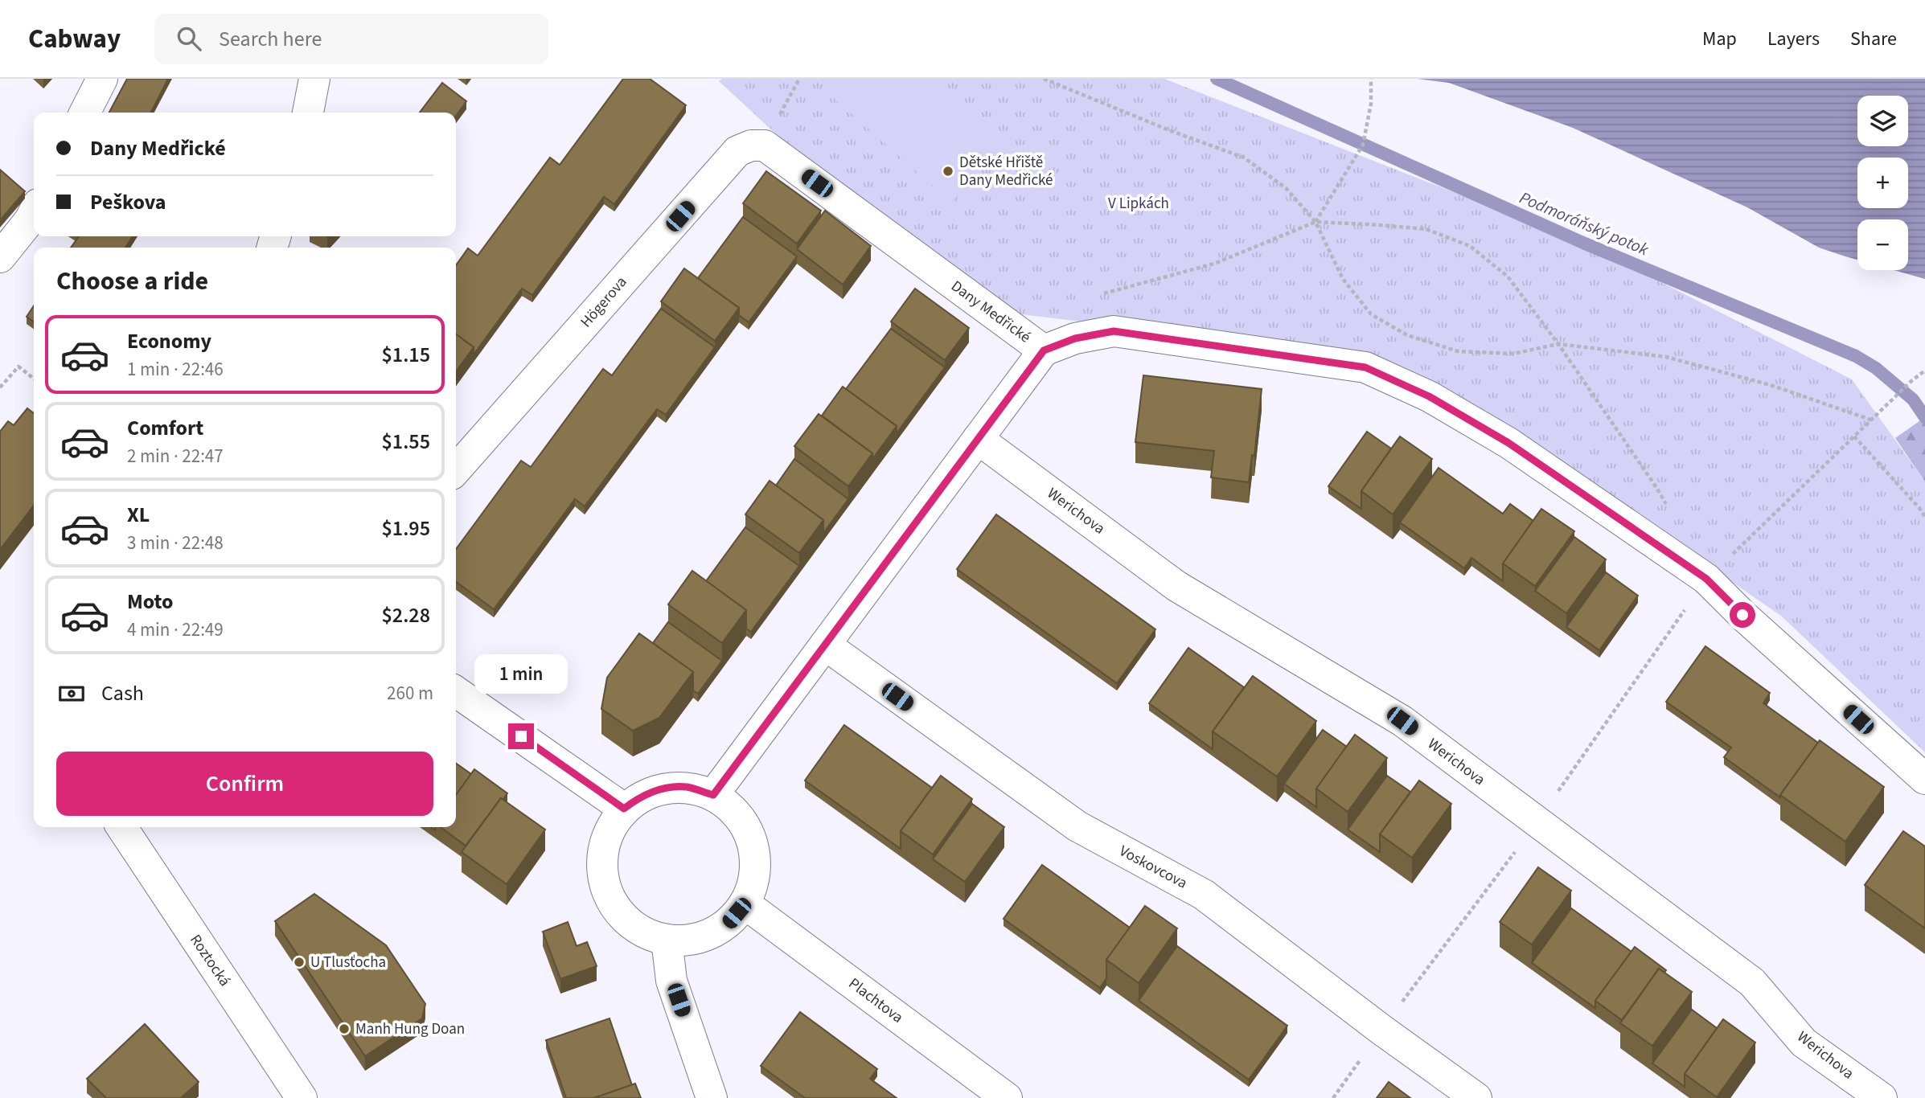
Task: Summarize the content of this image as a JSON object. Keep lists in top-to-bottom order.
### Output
{
  "streets": {
    "street": [
      "Högerova",
      "Dany Medřické",
      "Werichova",
      "Voskovcova",
      "Roztocká",
      "Plachtova"
    ]
  },
  "crossings": [
    ["Högerova", "Dany Medřické"]
  ],
  "water": ["Podmoráňský potok"],
  "parks": ["V Lipkách"],
  "places": ["Dětské Hřiště Dany Medřické", "U Tlusťocha", "Manh Hung Doan"],
  "page": {
    "header": "Cabway",
    "search": "Search here",
    "nav": ["Map", "Layers", "Share"],
    "map_buttons": ["+", "−"],
    "banner": ["Dany Medřické", "Peškova"],
    "heading": "Choose a ride",
    "list": [
      {
        "name": "Economy",
        "note": "1 min · 22:46",
        "value": "$1.15"
      },
      {
        "name": "Comfort",
        "note": "2 min · 22:47",
        "value": "$1.55"
      },
      {
        "name": "XL",
        "note": "3 min · 22:48",
        "value": "$1.95"
      },
      {
        "name": "Moto",
        "note": "4 min · 22:49",
        "value": "$2.28"
      }
    ],
    "bubble": "1 min",
    "pay": ["Cash", "260 m"],
    "buttons": "Confirm"
  }
}
